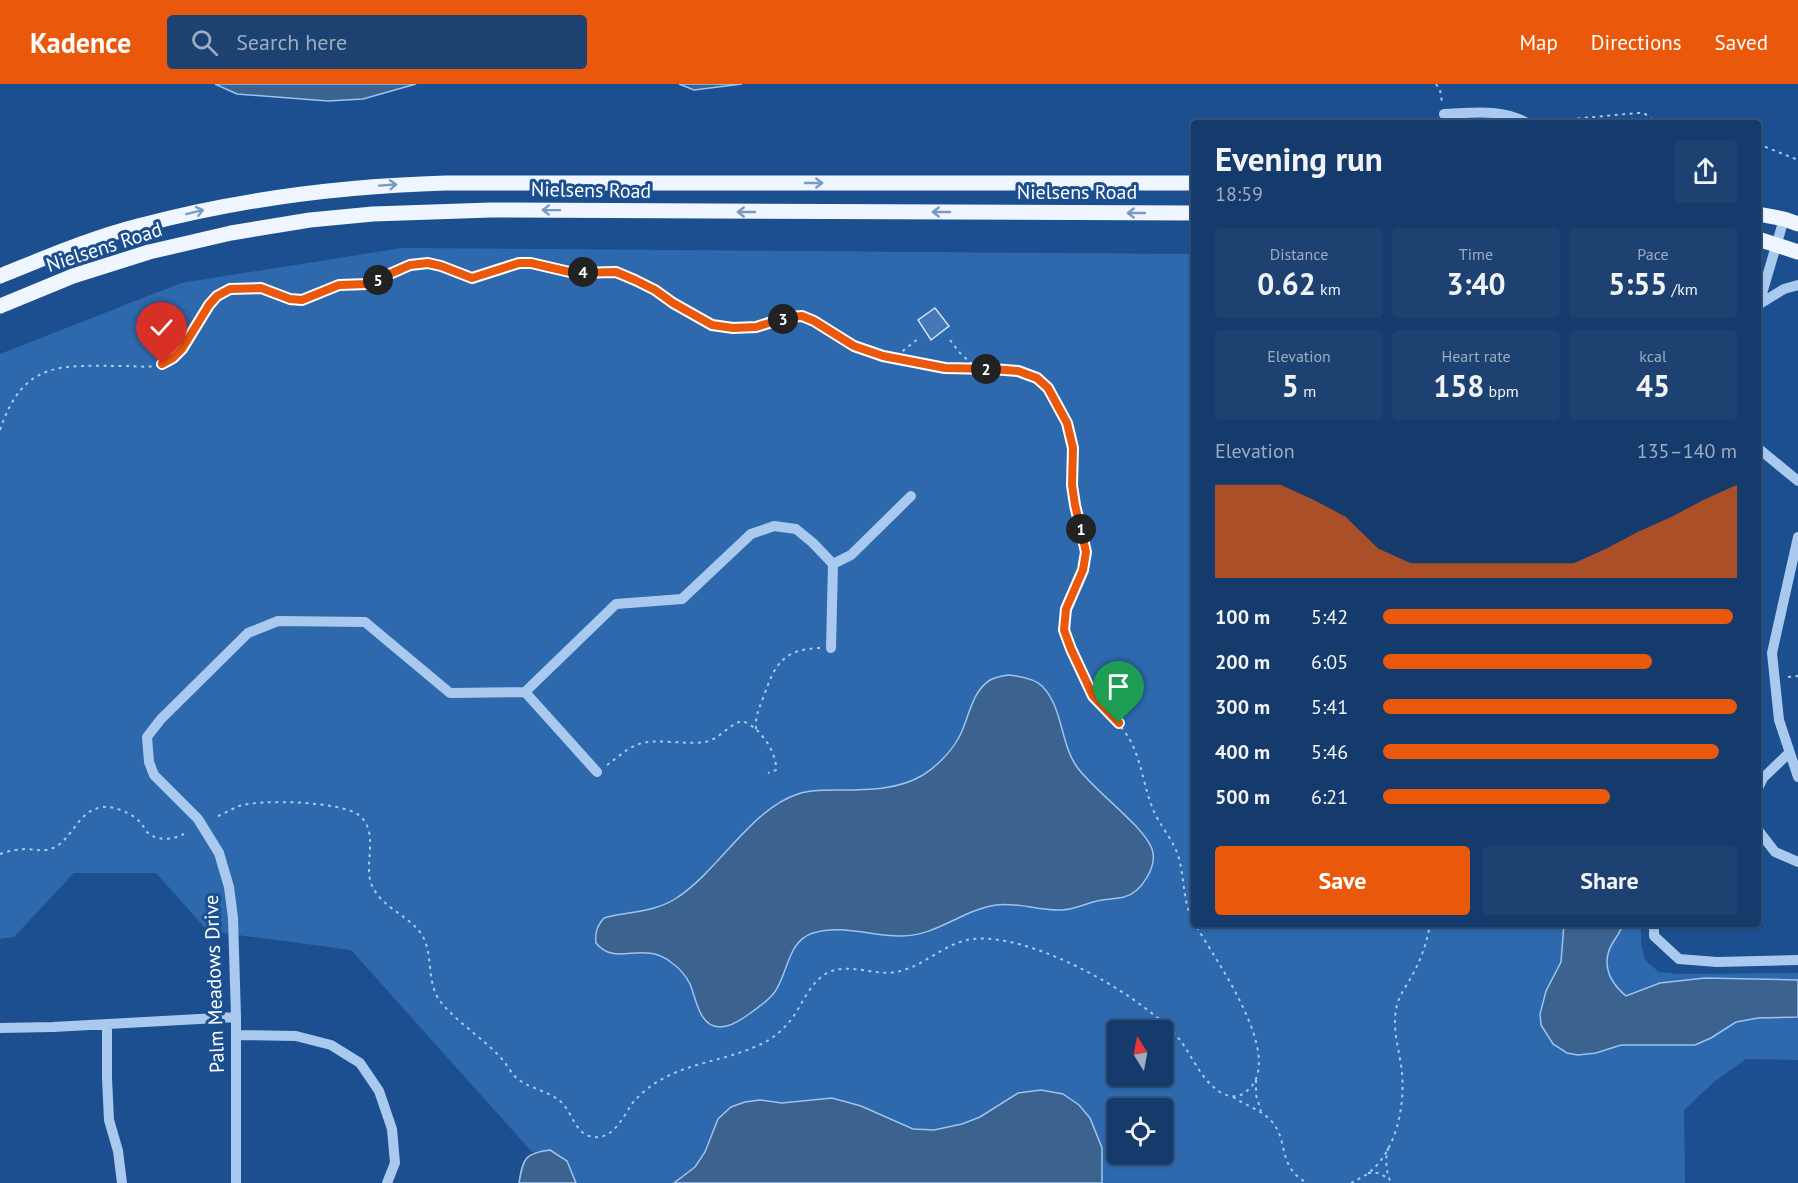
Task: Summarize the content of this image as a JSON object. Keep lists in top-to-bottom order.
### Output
{
  "streets": {
    "main road": ["Nielsens Road"],
    "street": ["Palm Meadows Drive"]
  },
  "north": "top",
  "page": {
    "header": "Kadence",
    "search": "Search here",
    "nav": ["Map", "Directions", "Saved"],
    "heading": ["Evening run", "18:59"],
    "stats": [
      ["Distance", "0.62 km"],
      ["Time", "3:40"],
      ["Pace", "5:55 /km"],
      ["Elevation", "5 m"],
      ["Heart rate", "158 bpm"],
      ["kcal", "45"]
    ],
    "pins": [
      "4",
      "5",
      "3",
      "2",
      "1"
    ],
    "chart": ["Elevation", "135–140 m"],
    "list": [
      {
        "name": "100 m",
        "note": "5:42"
      },
      {
        "name": "200 m",
        "note": "6:05"
      },
      {
        "name": "300 m",
        "note": "5:41"
      },
      {
        "name": "400 m",
        "note": "5:46"
      },
      {
        "name": "500 m",
        "note": "6:21"
      }
    ],
    "buttons": ["Save", "Share"]
  }
}
